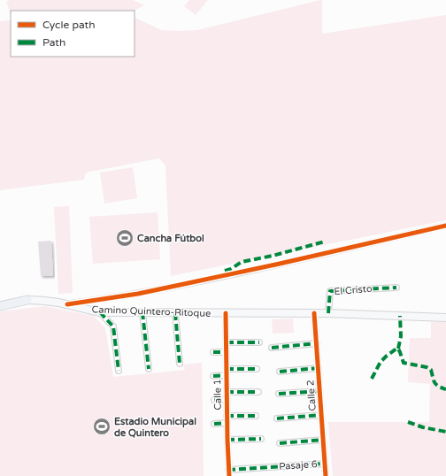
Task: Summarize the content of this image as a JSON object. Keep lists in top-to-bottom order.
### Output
{
  "streets": {
    "main road": ["Camino Quintero-Ritoque"],
    "street": [
      "El Cristo",
      "Calle 1",
      "Calle 2",
      "Pasaje 6"
    ]
  },
  "crossings": [
    ["El Cristo", "Camino Quintero-Ritoque"],
    ["Camino Quintero-Ritoque", "Calle 1"],
    ["Camino Quintero-Ritoque", "Calle 2"],
    ["Calle 1", "Pasaje 6"],
    ["Calle 2", "Pasaje 6"]
  ],
  "places": {
    "sports": ["Cancha Fútbol", "Estadio Municipal de Quintero"]
  },
  "legend": ["Cycle path", "Path"]
}
